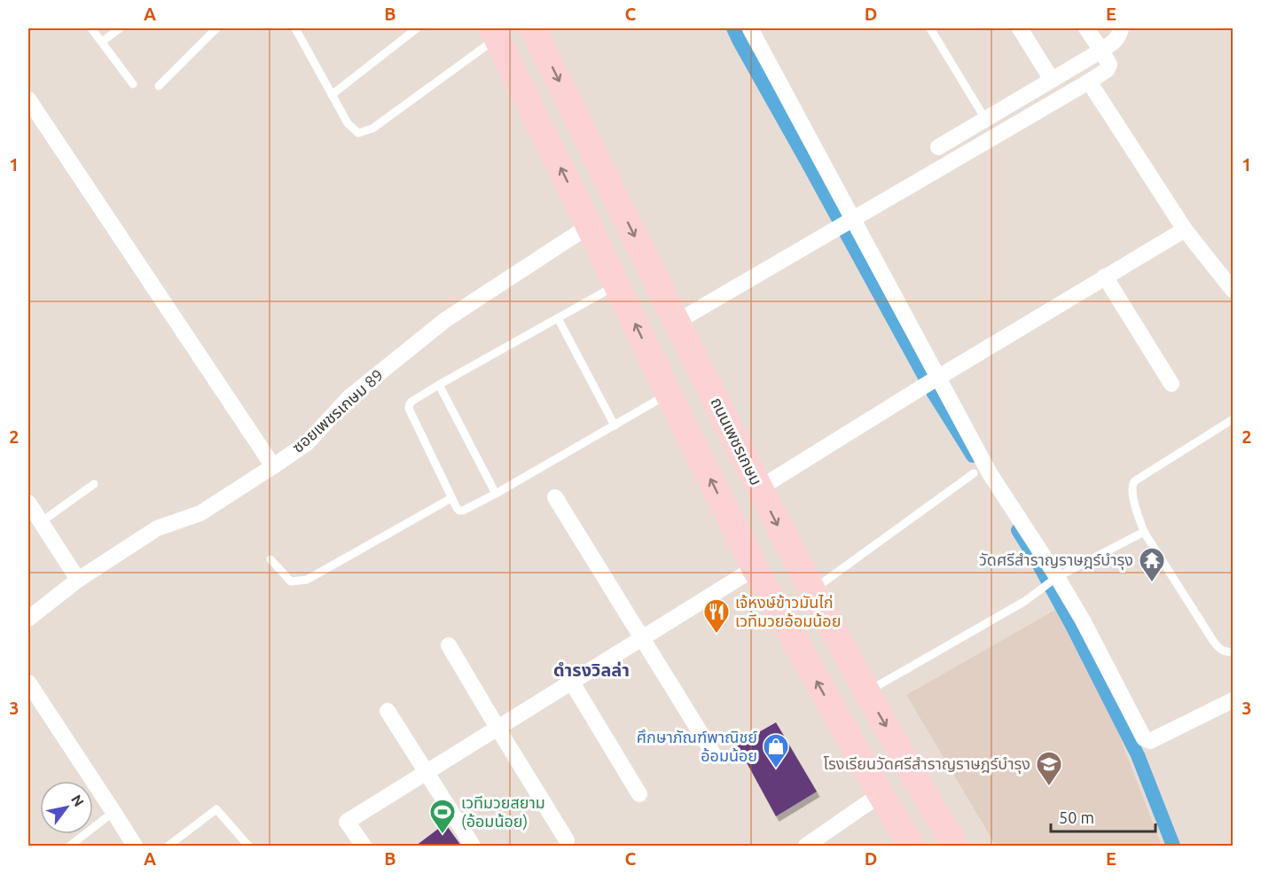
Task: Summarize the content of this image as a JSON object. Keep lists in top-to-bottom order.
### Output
{
  "streets": {
    "main road": ["ถนนเพชรเกษม"],
    "street": ["ซอยเพชรเกษม 89"]
  },
  "districts": ["ดำรงวิลล่า"],
  "places": {
    "temple": ["วัดศรีสําราญราษฎร์บํารุง"],
    "restaurant": ["เจ้หงษ์ข้าวมันไก่ เวทีมวยอ้อมน้อย"],
    "shop": ["ศึกษาภัณฑ์พาณิชย์ อ้อมน้อย"],
    "school or university": ["โรงเรียนวัดศรีสําราญราษฎร์บํารุง"],
    "sports": ["เวทีมวยสยาม (อ้อมน้อย)"]
  },
  "scale_bar": "50 m",
  "north": "top right",
  "grid": {
    "columns": [
      "A",
      "B",
      "C",
      "D",
      "E"
    ],
    "rows": ["1", "2", "3"]
  }
}
